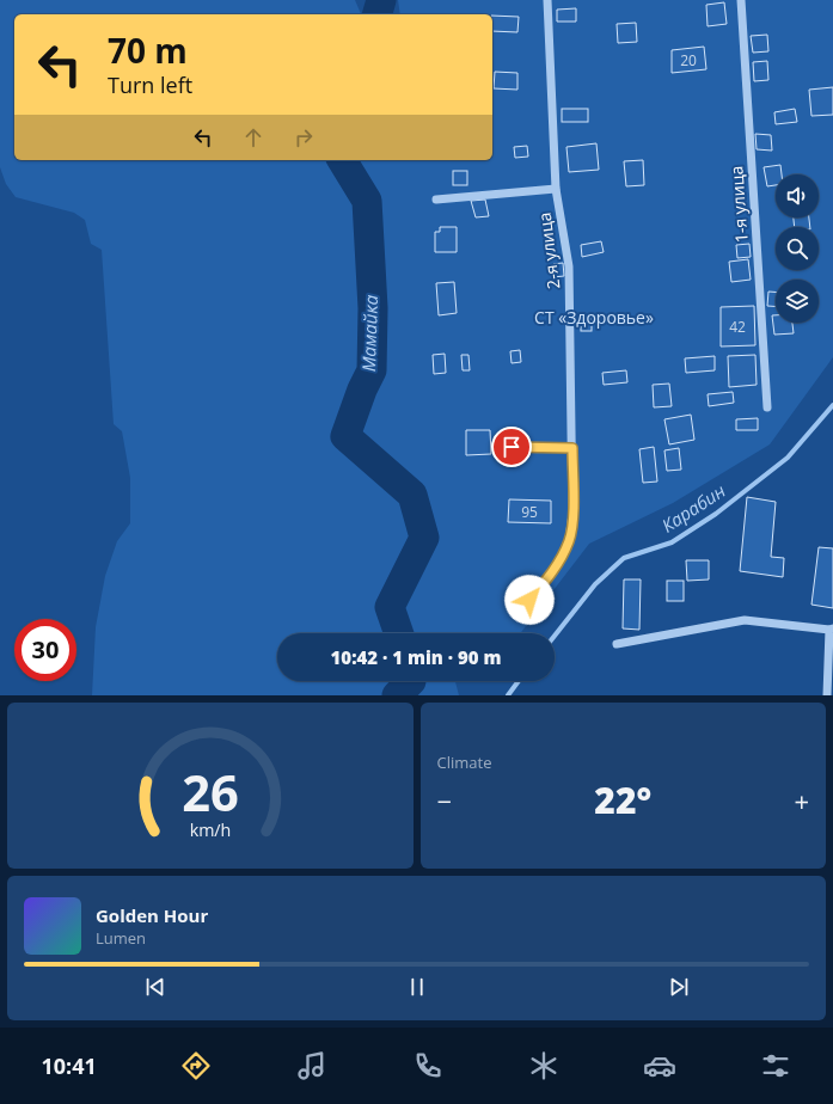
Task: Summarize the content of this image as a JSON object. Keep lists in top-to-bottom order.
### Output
{
  "streets": {
    "street": ["1-я улица", "2-я улица"]
  },
  "water": ["Мамайка", "Карабин"],
  "parks": ["СТ «Здоровье»"],
  "house_numbers": ["20", "42", "95"],
  "page": {
    "turn": ["70 m", "Turn left"],
    "limit": "30",
    "trip": "10:42 · 1 min · 90 m",
    "tile": "Climate",
    "heat": ["−", "22°", "+"],
    "song": ["Golden Hour", "Lumen"],
    "tabs": "10:41",
    "gauge": ["26", "km/h"]
  }
}
